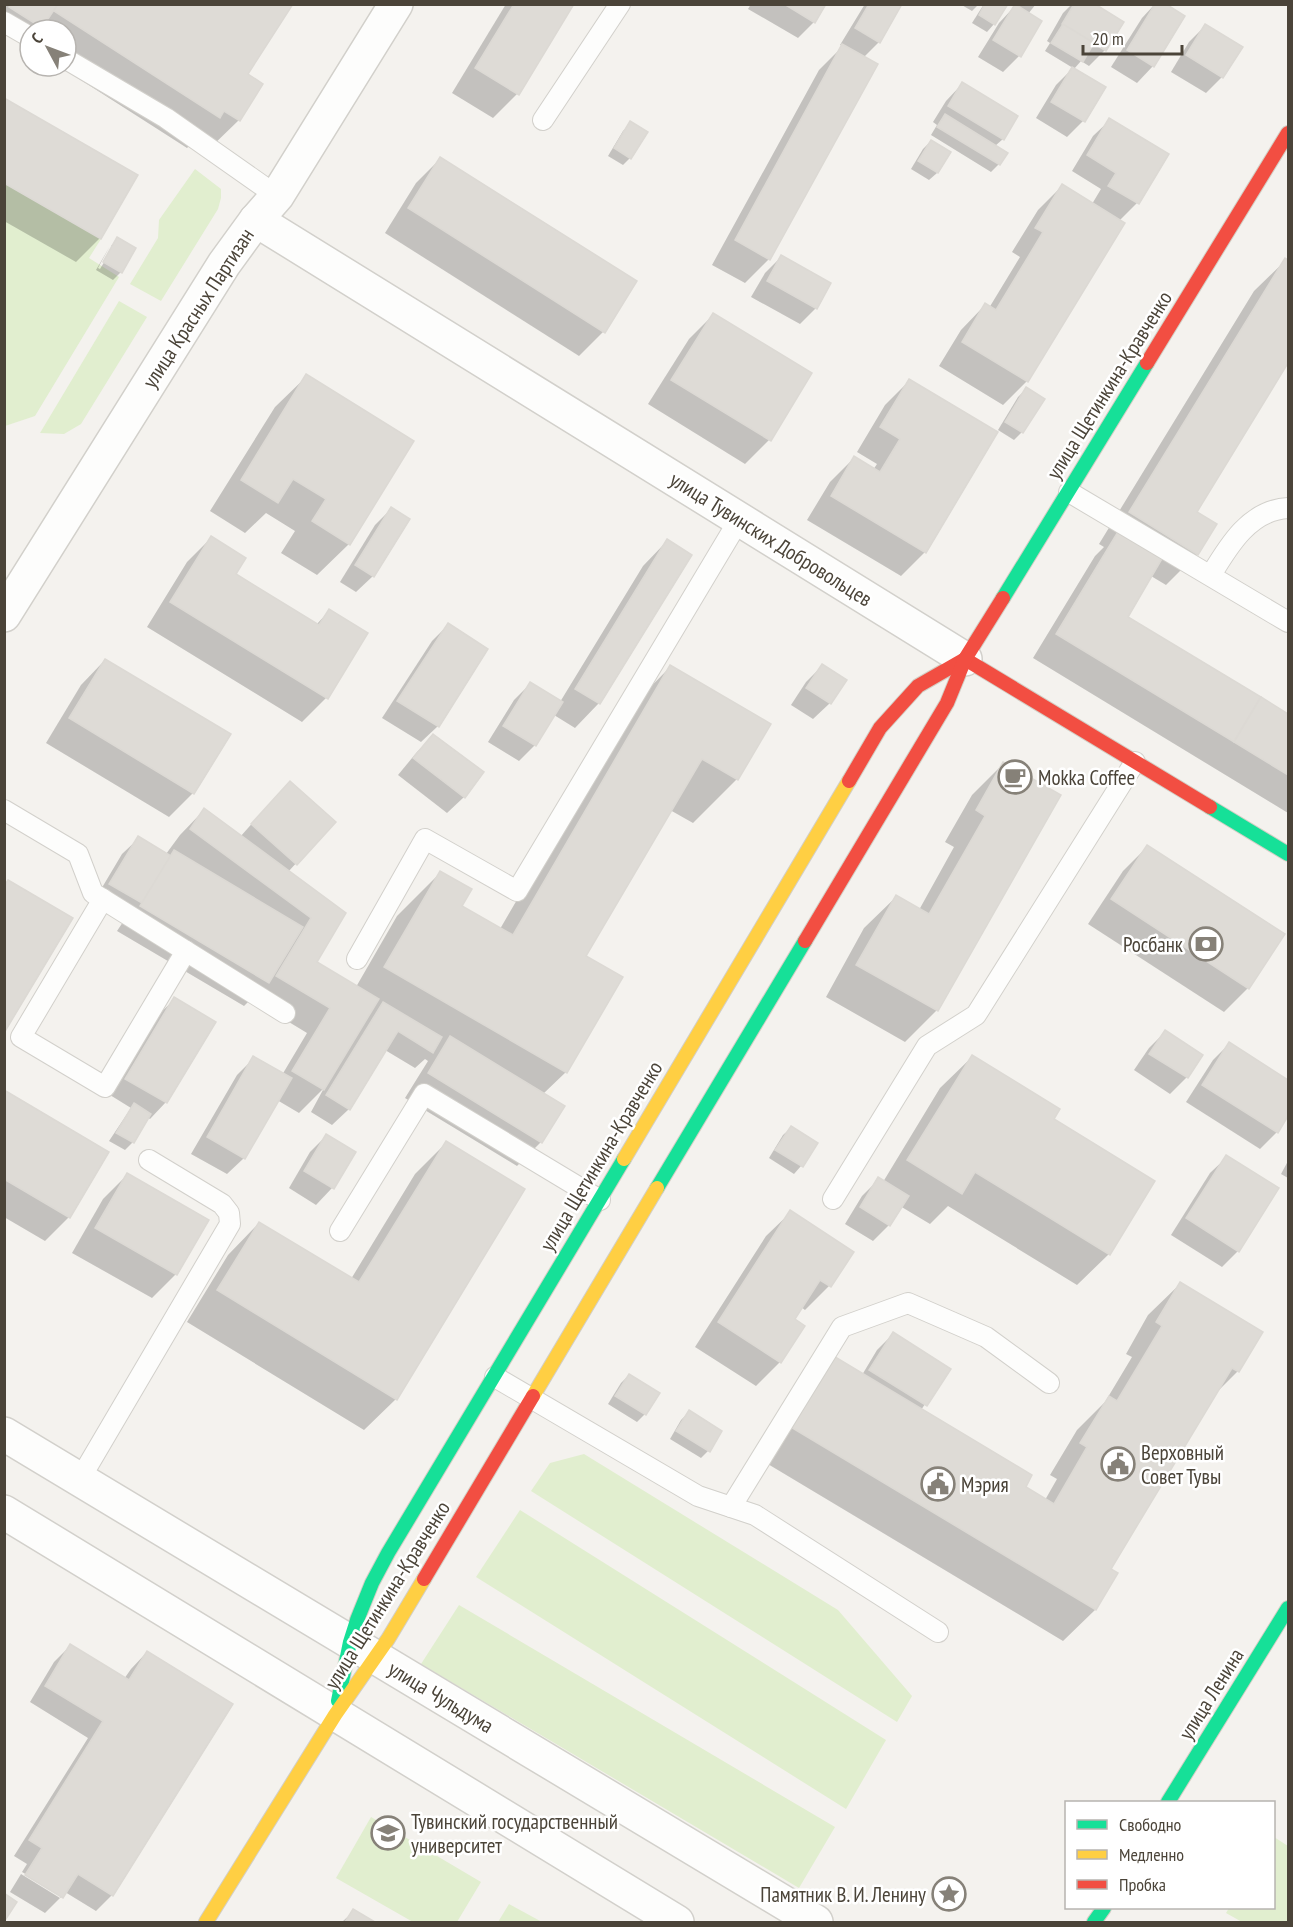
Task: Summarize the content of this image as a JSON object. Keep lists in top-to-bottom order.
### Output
{
  "streets": {
    "street": [
      "улица Красных Партизан",
      "улица Щетинкина-Кравченко",
      "улица Тувинских Добровольцев",
      "улица Ленина",
      "улица Чульдума"
    ]
  },
  "crossings": [
    ["улица Красных Партизан", "улица Тувинских Добровольцев"],
    ["улица Щетинкина-Кравченко", "улица Тувинских Добровольцев"],
    ["улица Щетинкина-Кравченко", "улица Чульдума"]
  ],
  "places": {
    "cafe": ["Mokka Coffee"],
    "bank": ["Росбанк"],
    "public building": ["Верховный Совет Тувы", "Мэрия"],
    "school or university": ["Тувинский государственный университет"],
    "place": ["Памятник В. И. Ленину"]
  },
  "legend": ["Свободно", "Медленно", "Пробка"],
  "scale_bar": "20 m",
  "north": "top left"
}
